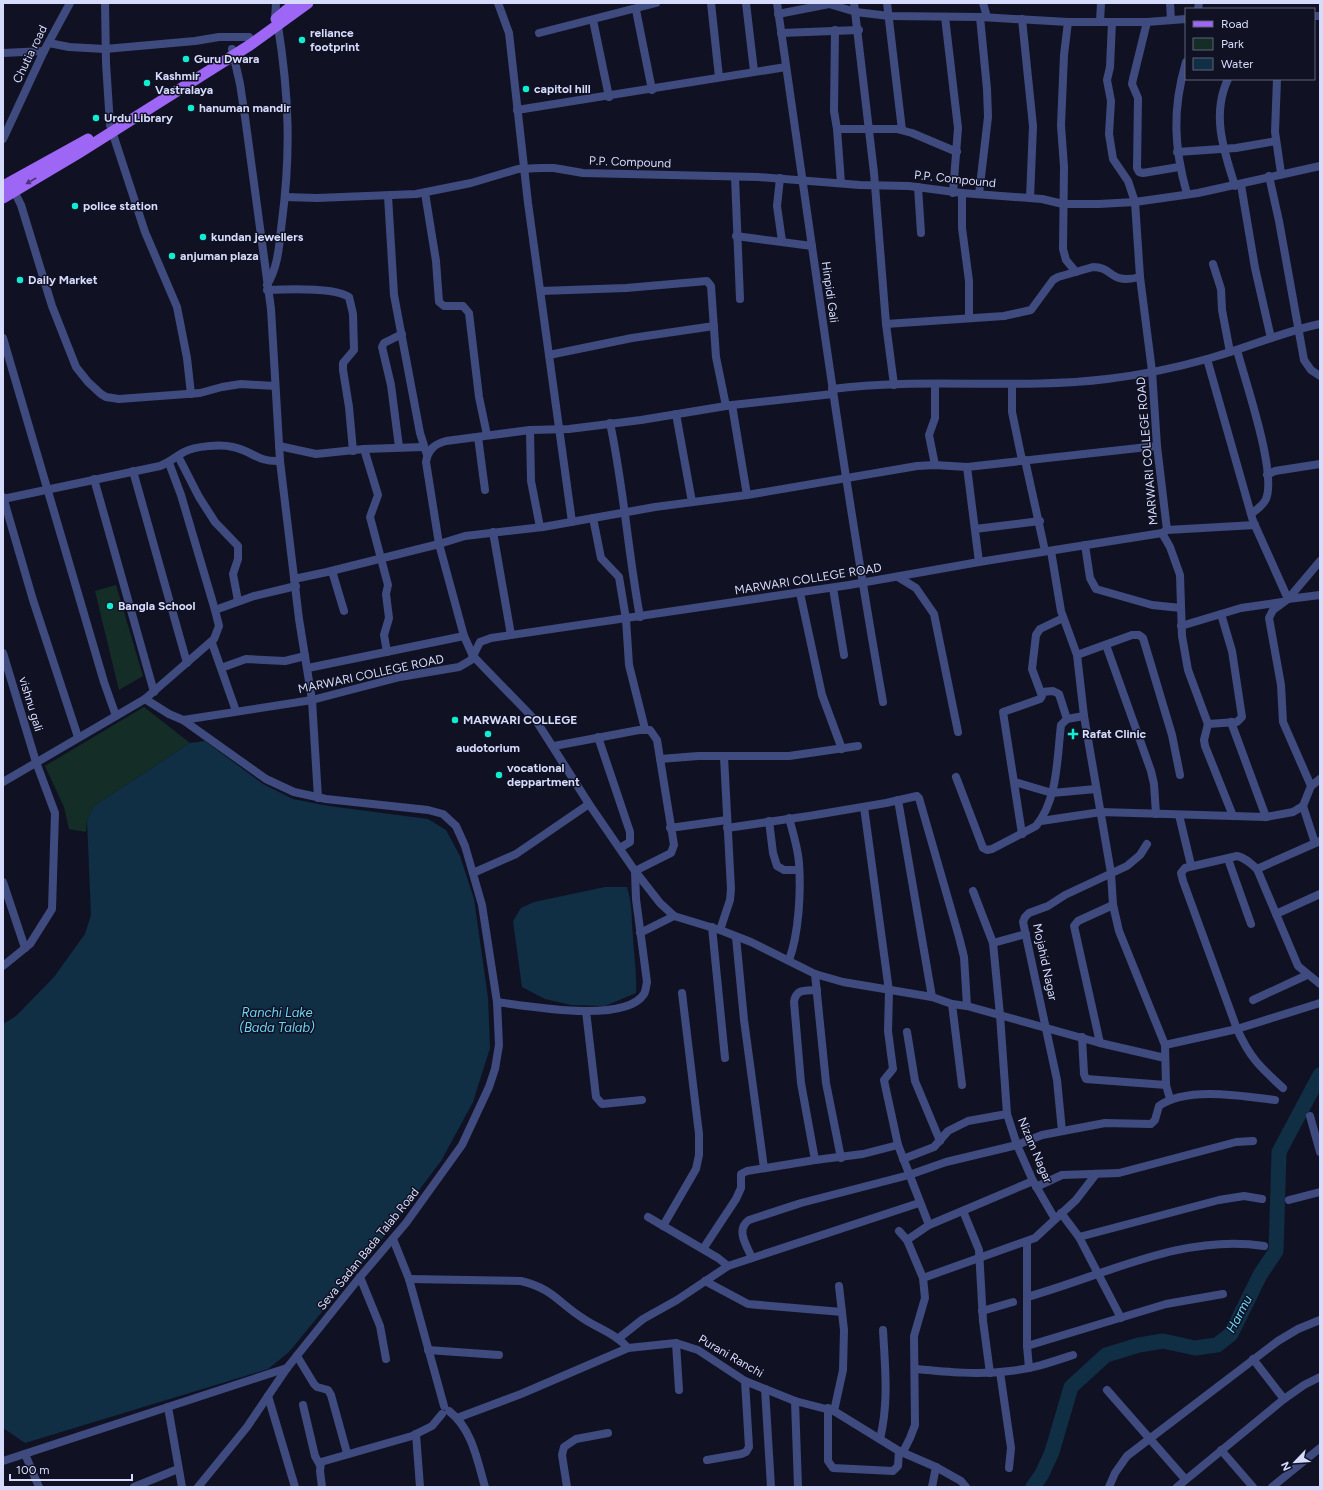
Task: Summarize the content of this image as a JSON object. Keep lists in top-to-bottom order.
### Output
{
  "streets": {
    "street": [
      "Chutia road",
      "P.P. Compound",
      "Hinpidi Gali",
      "MARWARI COLLEGE ROAD",
      "vishnu gali",
      "Mojahid Nagar",
      "Nizam Nagar",
      "Seva Sadan Bada Talab Road",
      "Purani Ranchi"
    ]
  },
  "crossings": [
    ["P.P. Compound", "Hinpidi Gali"],
    ["P.P. Compound", "MARWARI COLLEGE ROAD"],
    ["Hinpidi Gali", "MARWARI COLLEGE ROAD"],
    ["MARWARI COLLEGE ROAD", "Seva Sadan Bada Talab Road"]
  ],
  "water": ["Ranchi Lake (Bada Talab)", "Harmu"],
  "places": {
    "other": [
      "reliance footprint",
      "Guru Dwara",
      "Kashmir Vastralaya",
      "capitol hill",
      "hanuman mandir",
      "Urdu Library",
      "police station",
      "kundan jewellers",
      "anjuman plaza",
      "Daily Market",
      "Bangla School",
      "MARWARI COLLEGE",
      "audotorium",
      "vocational deppartment"
    ],
    "health": ["Rafat Clinic"]
  },
  "legend": ["Road", "Park", "Water"],
  "scale_bar": "100 m",
  "north": "bottom left"
}
